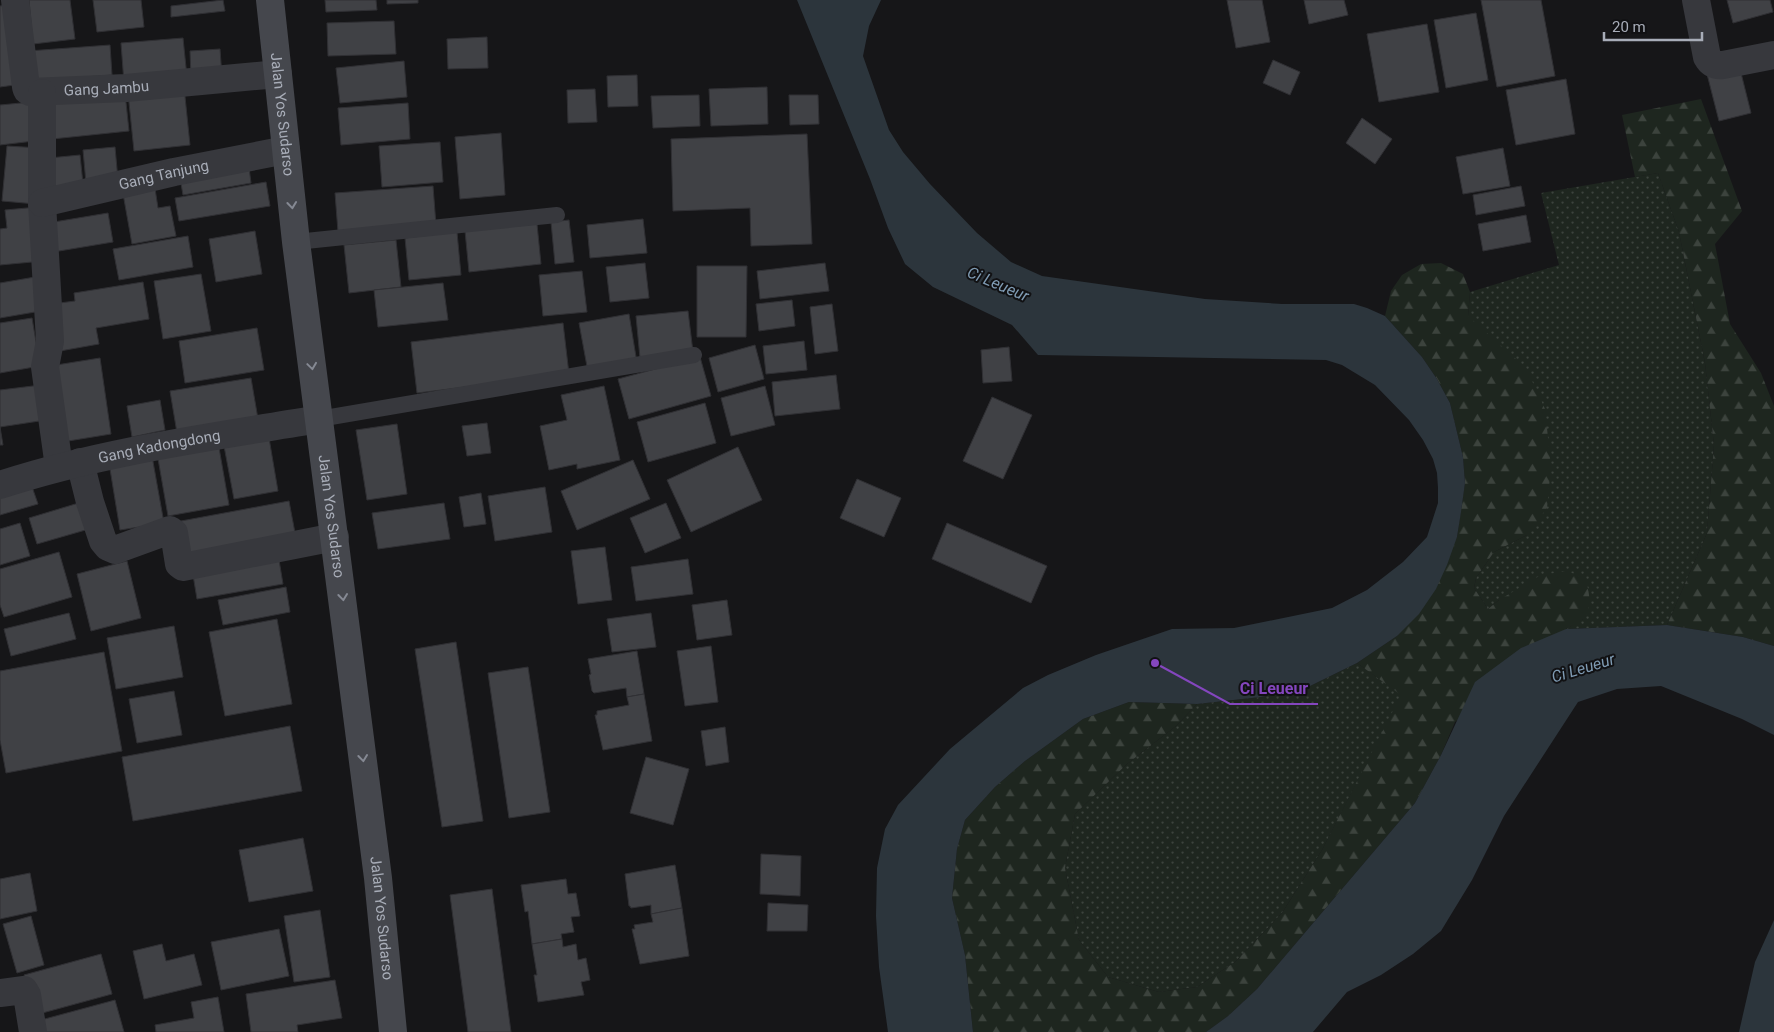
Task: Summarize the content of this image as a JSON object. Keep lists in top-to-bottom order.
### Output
{
  "streets": {
    "main road": ["Jalan Yos Sudarso"],
    "street": ["Gang Jambu", "Gang Tanjung", "Gang Kadongdong"]
  },
  "crossings": [
    ["Gang Jambu", "Jalan Yos Sudarso"],
    ["Jalan Yos Sudarso", "Gang Tanjung"],
    ["Jalan Yos Sudarso", "Gang Kadongdong"]
  ],
  "one_way": ["Jalan Yos Sudarso"],
  "water": ["Ci Leueur"],
  "places": ["Ci Leueur"],
  "scale_bar": "20 m"
}
